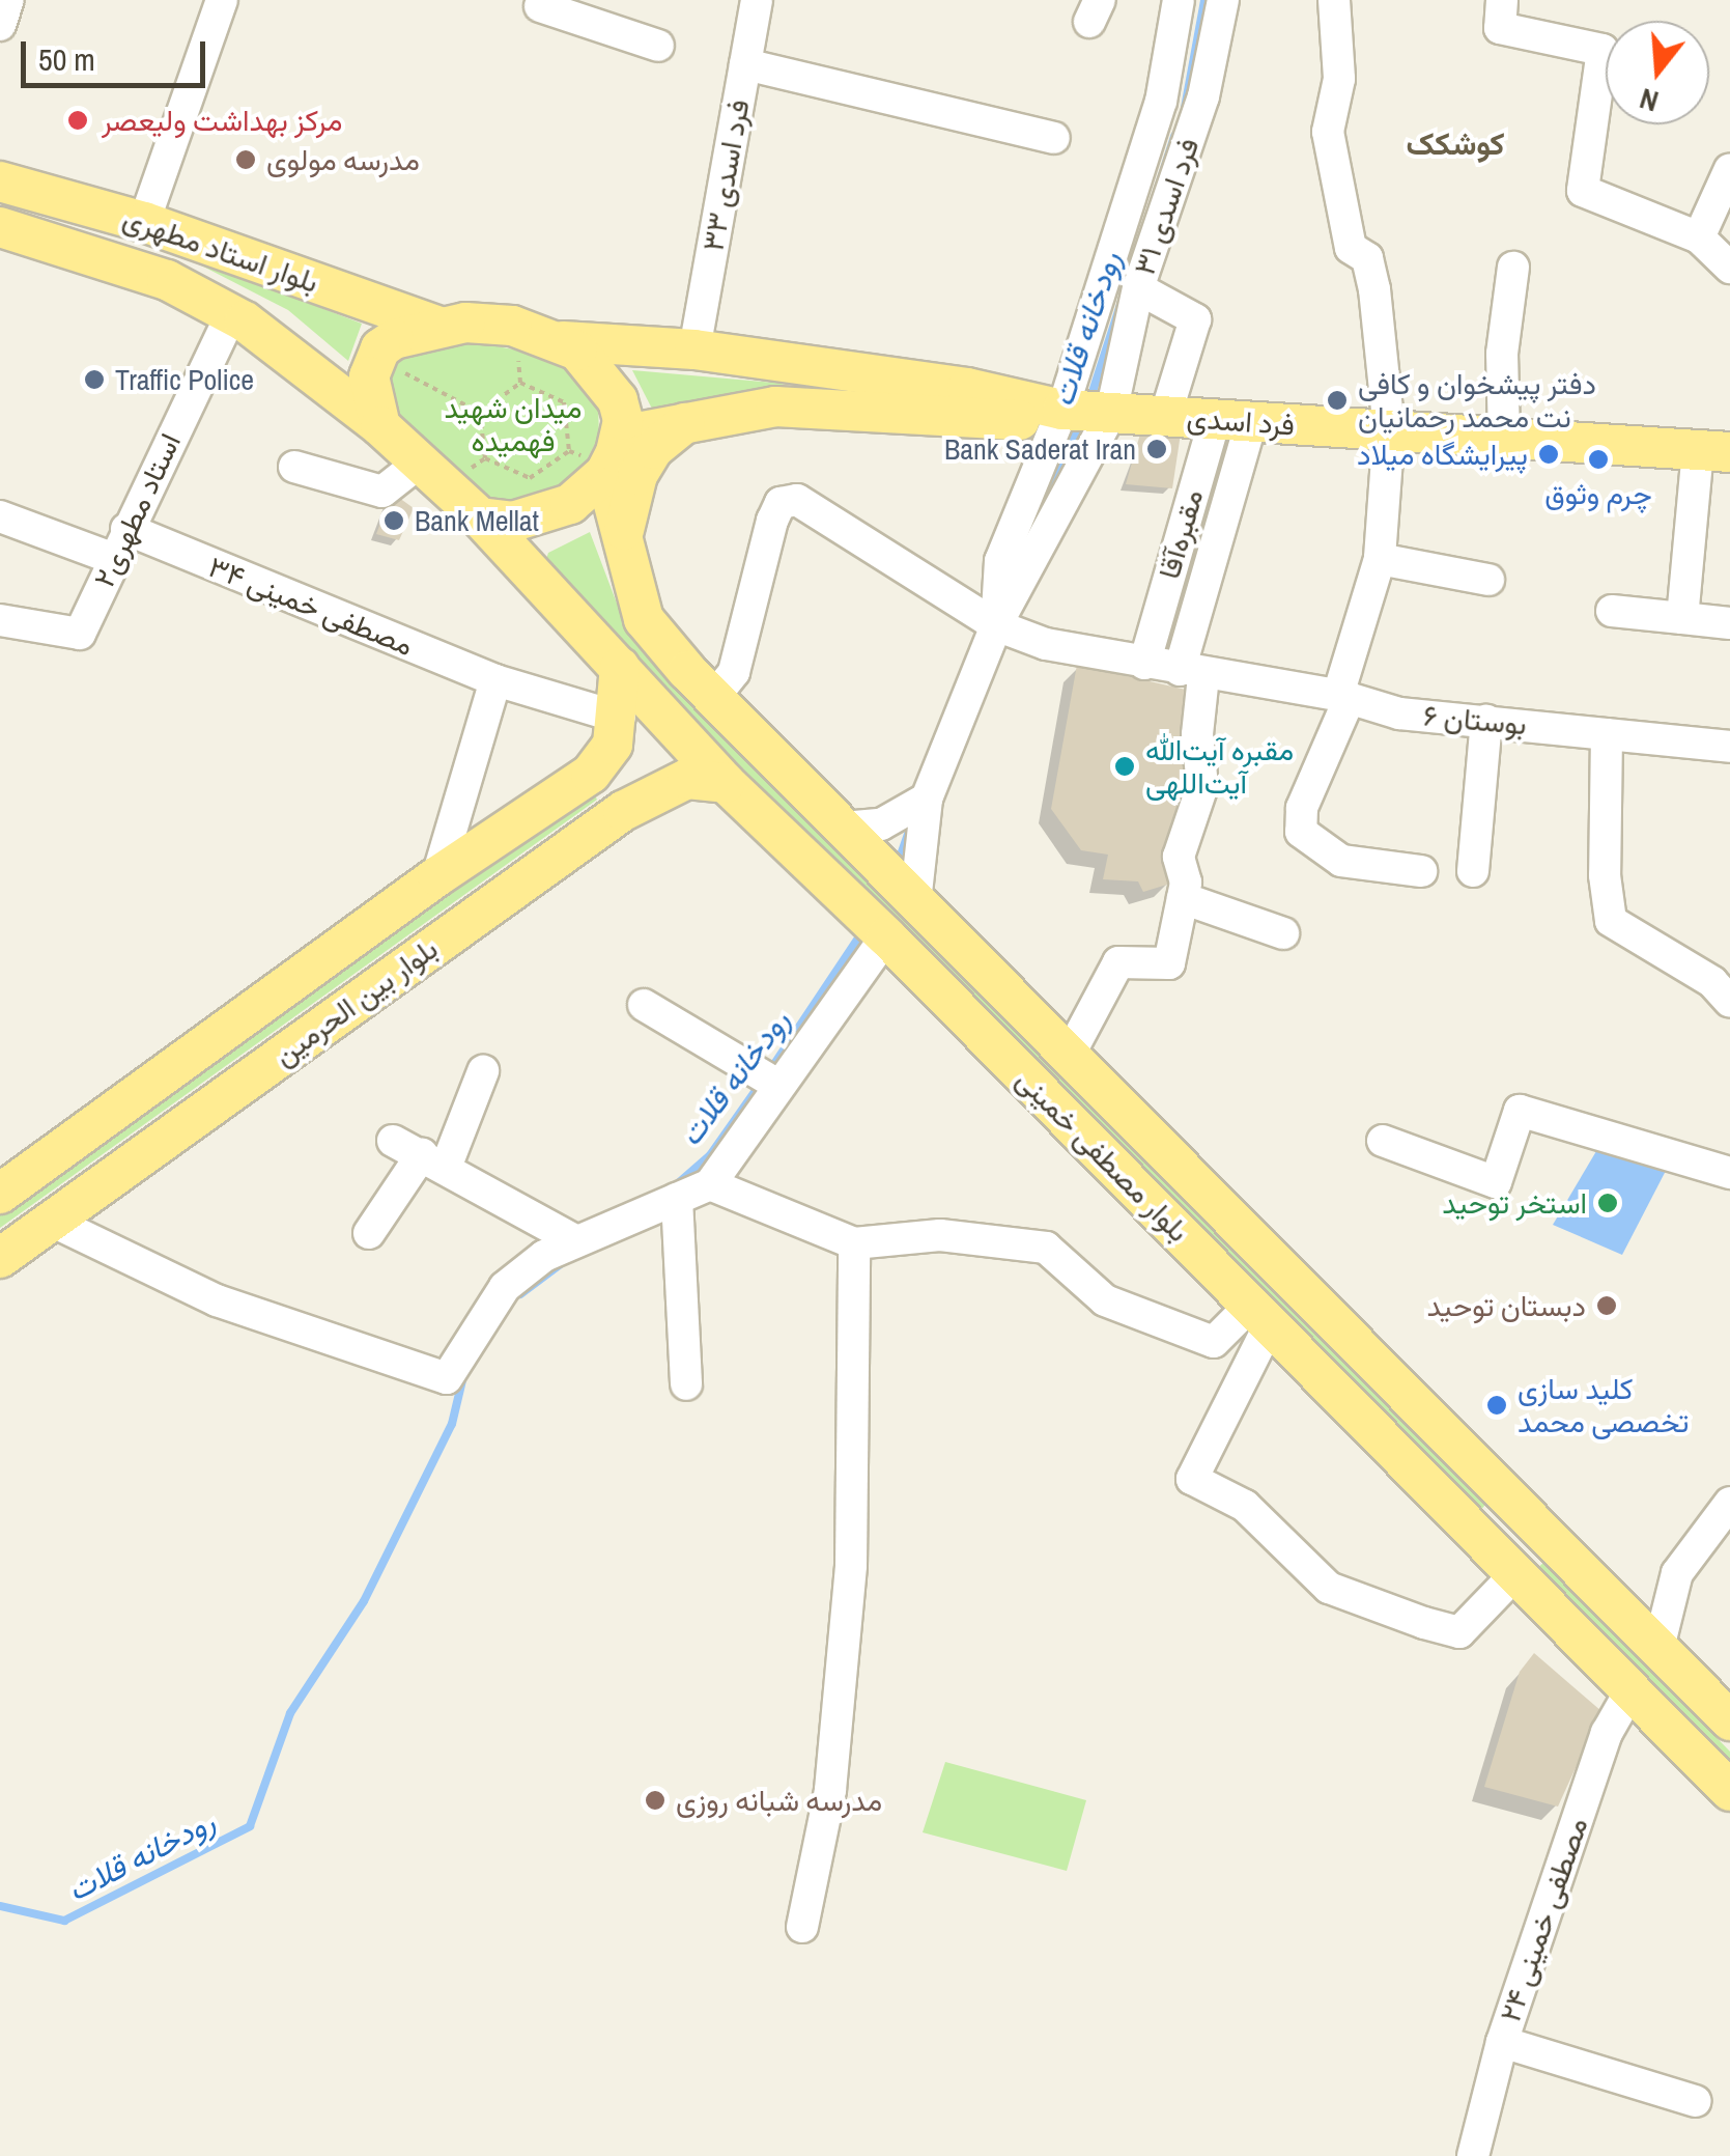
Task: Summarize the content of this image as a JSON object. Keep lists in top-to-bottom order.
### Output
{
  "streets": {
    "main road": [
      "بلوار استاد مطهری",
      "فرد اسدی",
      "بلوار بین الحرمین",
      "بلوار مصطفی خمینی"
    ],
    "street": [
      "فرد اسدی ۳۳",
      "فرد اسدی ۳۱",
      "استاد مطهری۲",
      "مقبره‌آقا",
      "مصطفی خمینی ۳۴",
      "بوستان ۶",
      "مصطفی خمینی ۲۴"
    ]
  },
  "crossings": [
    ["فرد اسدی ۳۳", "فرد اسدی"],
    ["فرد اسدی ۳۱", "فرد اسدی"],
    ["بلوار استاد مطهری", "استاد مطهری۲"],
    ["فرد اسدی", "مقبره‌آقا"],
    ["استاد مطهری۲", "مصطفی خمینی ۳۴"],
    ["مقبره‌آقا", "بوستان ۶"],
    ["مقبره‌آقا", "بلوار مصطفی خمینی"],
    ["مصطفی خمینی ۳۴", "بلوار بین الحرمین"],
    ["بلوار بین الحرمین", "بلوار مصطفی خمینی"],
    ["بلوار مصطفی خمینی", "مصطفی خمینی ۲۴"]
  ],
  "districts": ["کوشکک"],
  "water": ["رودخانه قلات"],
  "parks": ["میدان شهید فهمیده"],
  "places": [
    "مرکز بهداشت ولیعصر",
    "مدرسه مولوی",
    "Traffic Police",
    "دفتر پیشخوان و کافی نت محمد رحمانیان",
    "Bank Saderat Iran",
    "پیرایشگاه میلاد",
    "چرم وثوق",
    "Bank Mellat",
    "مقبره آیت‌الله آیت‌اللهی",
    "استخر توحید",
    "دبستان توحید",
    "کلید سازی تخصصی محمد",
    "مدرسه شبانه روزی"
  ],
  "scale_bar": "50 m",
  "north": "bottom"
}
